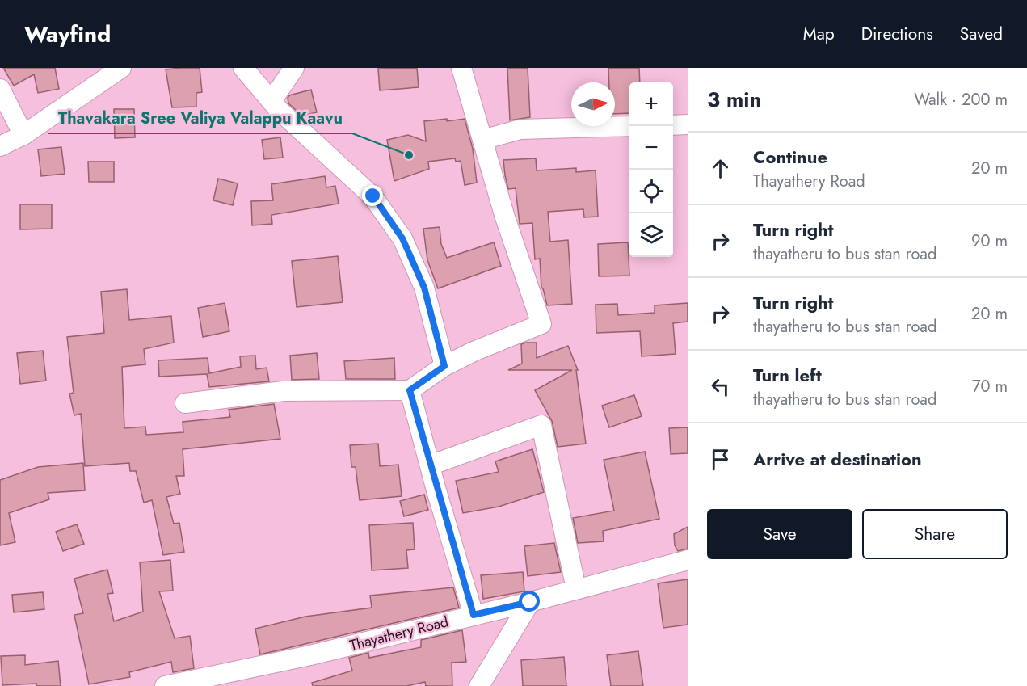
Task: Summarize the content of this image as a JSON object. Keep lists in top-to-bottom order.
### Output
{
  "streets": {
    "street": ["Thayathery Road"]
  },
  "places": ["Thavakara Sree Valiya Valappu Kaavu"],
  "north": "right",
  "page": {
    "header": "Wayfind",
    "nav": ["Map", "Directions", "Saved"],
    "heading": ["3 min", "Walk · 200 m"],
    "map_buttons": ["+", "−"],
    "list": [
      ["Continue", "Thayathery Road", "20 m"],
      ["Turn right", "thayatheru to bus stan road", "90 m"],
      ["Turn right", "thayatheru to bus stan road", "20 m"],
      ["Turn left", "thayatheru to bus stan road", "70 m"],
      "Arrive at destination"
    ],
    "buttons": ["Save", "Share"]
  }
}
